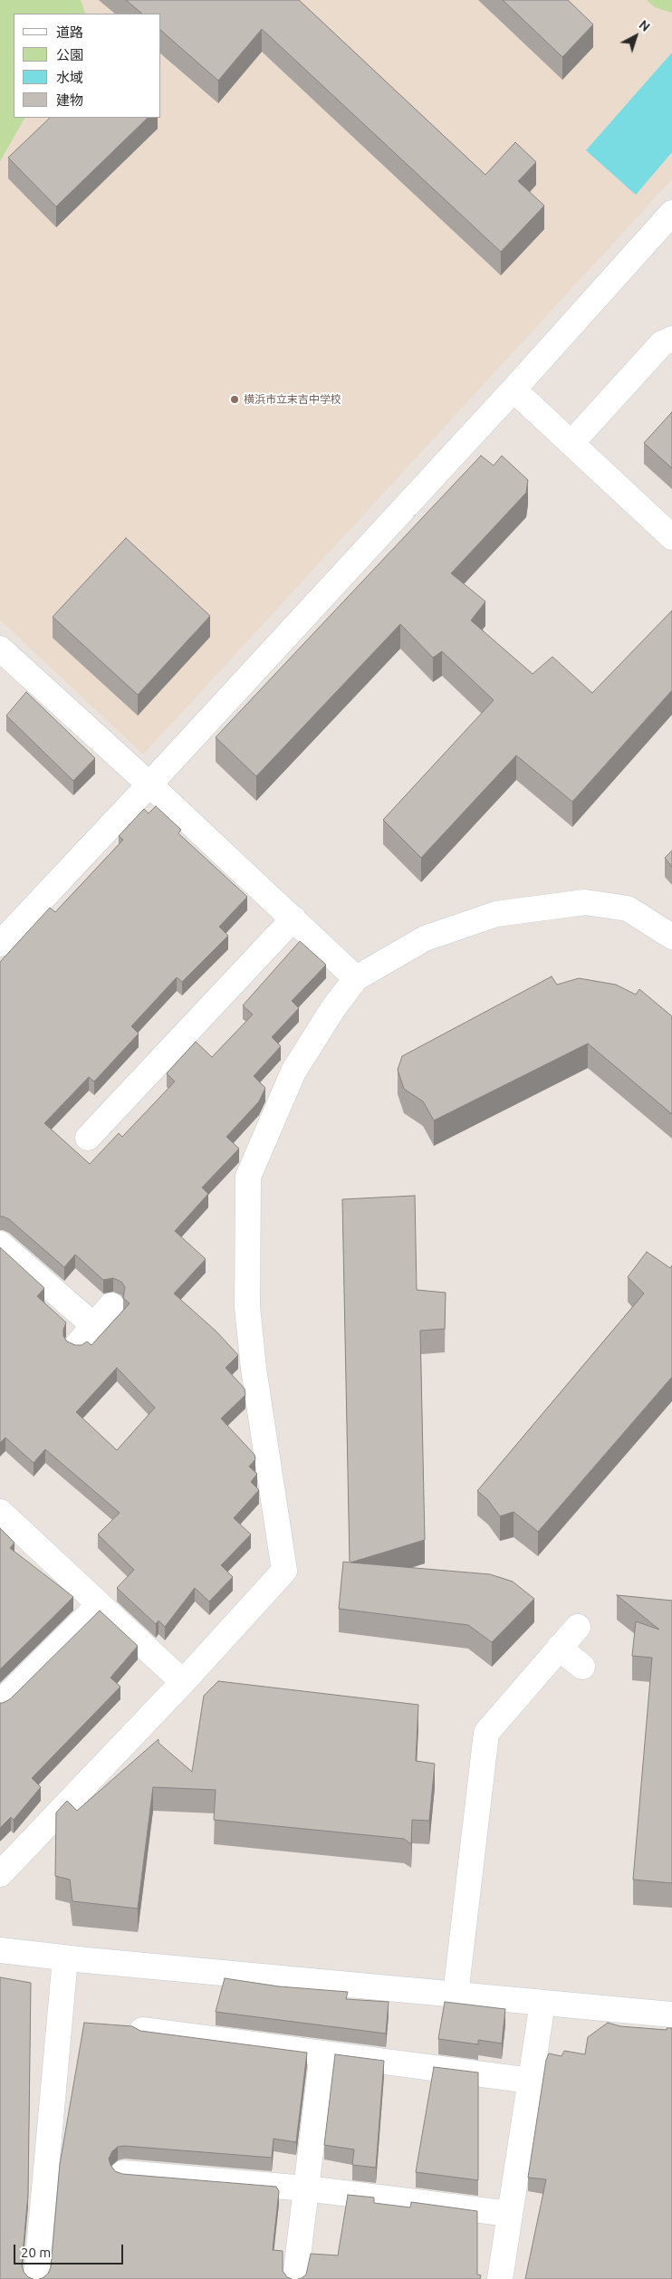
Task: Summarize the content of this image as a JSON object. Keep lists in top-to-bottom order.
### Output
{
  "places": ["横浜市立末吉中学校"],
  "legend": [
    "道路",
    "公園",
    "水域",
    "建物"
  ],
  "scale_bar": "20 m",
  "north": "top right"
}
